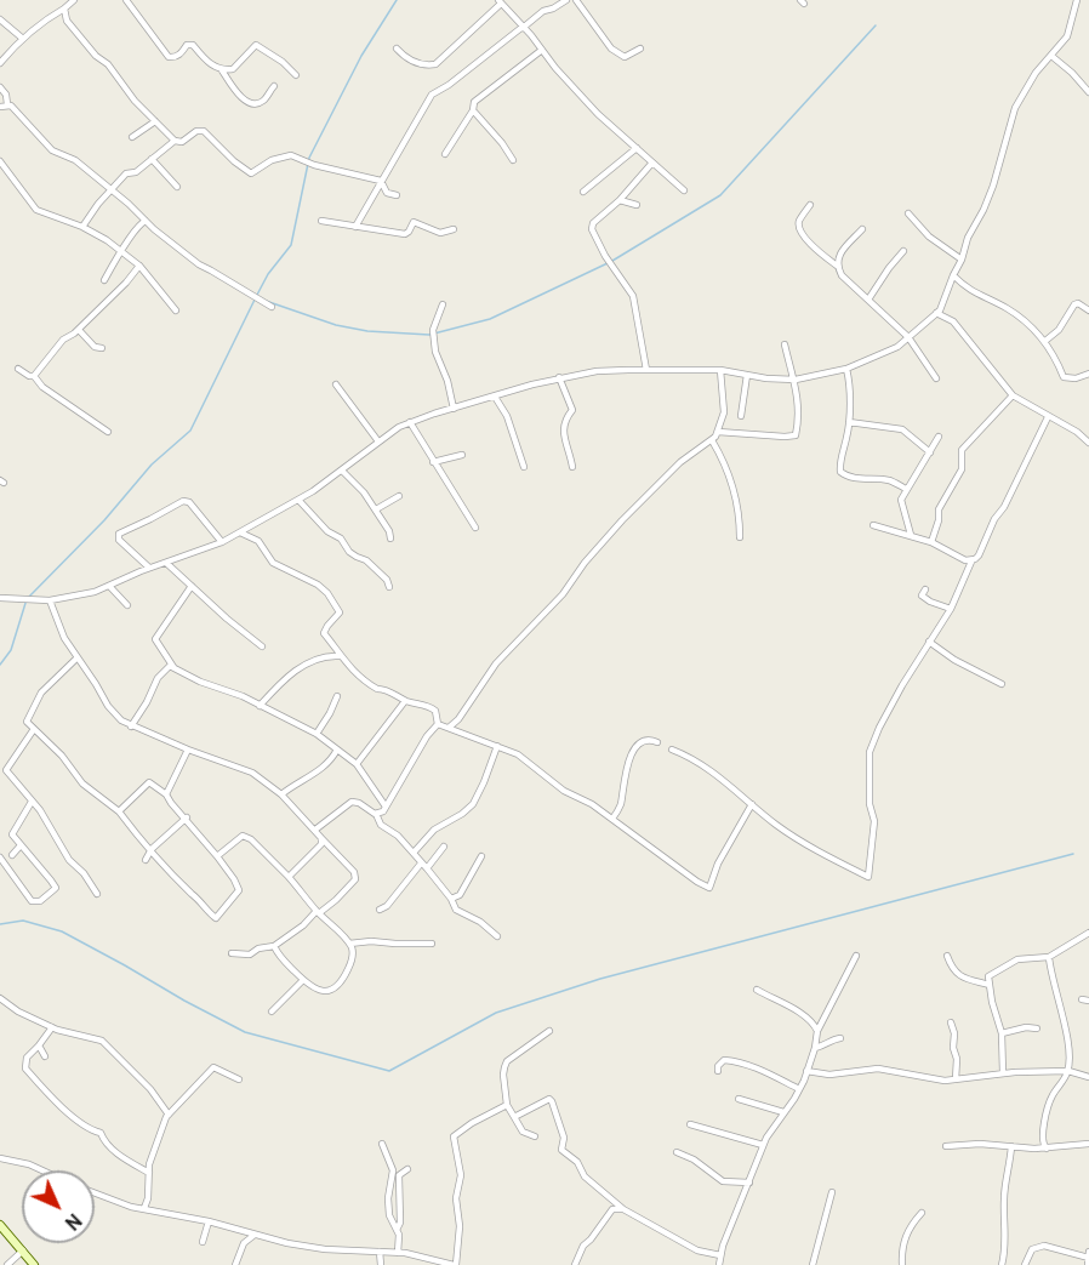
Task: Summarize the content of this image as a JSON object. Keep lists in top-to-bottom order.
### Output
{
  "north": "bottom right"
}
